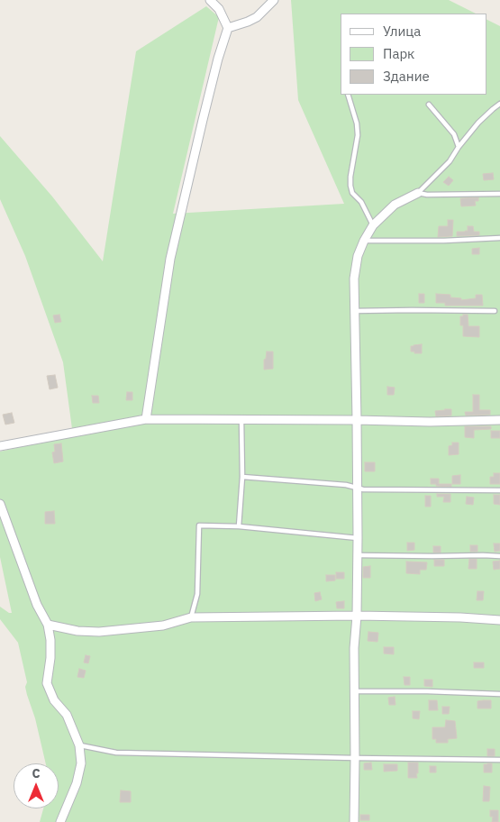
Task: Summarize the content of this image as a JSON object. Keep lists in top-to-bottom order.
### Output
{
  "legend": ["Улица", "Парк", "Здание"],
  "north": "top"
}
